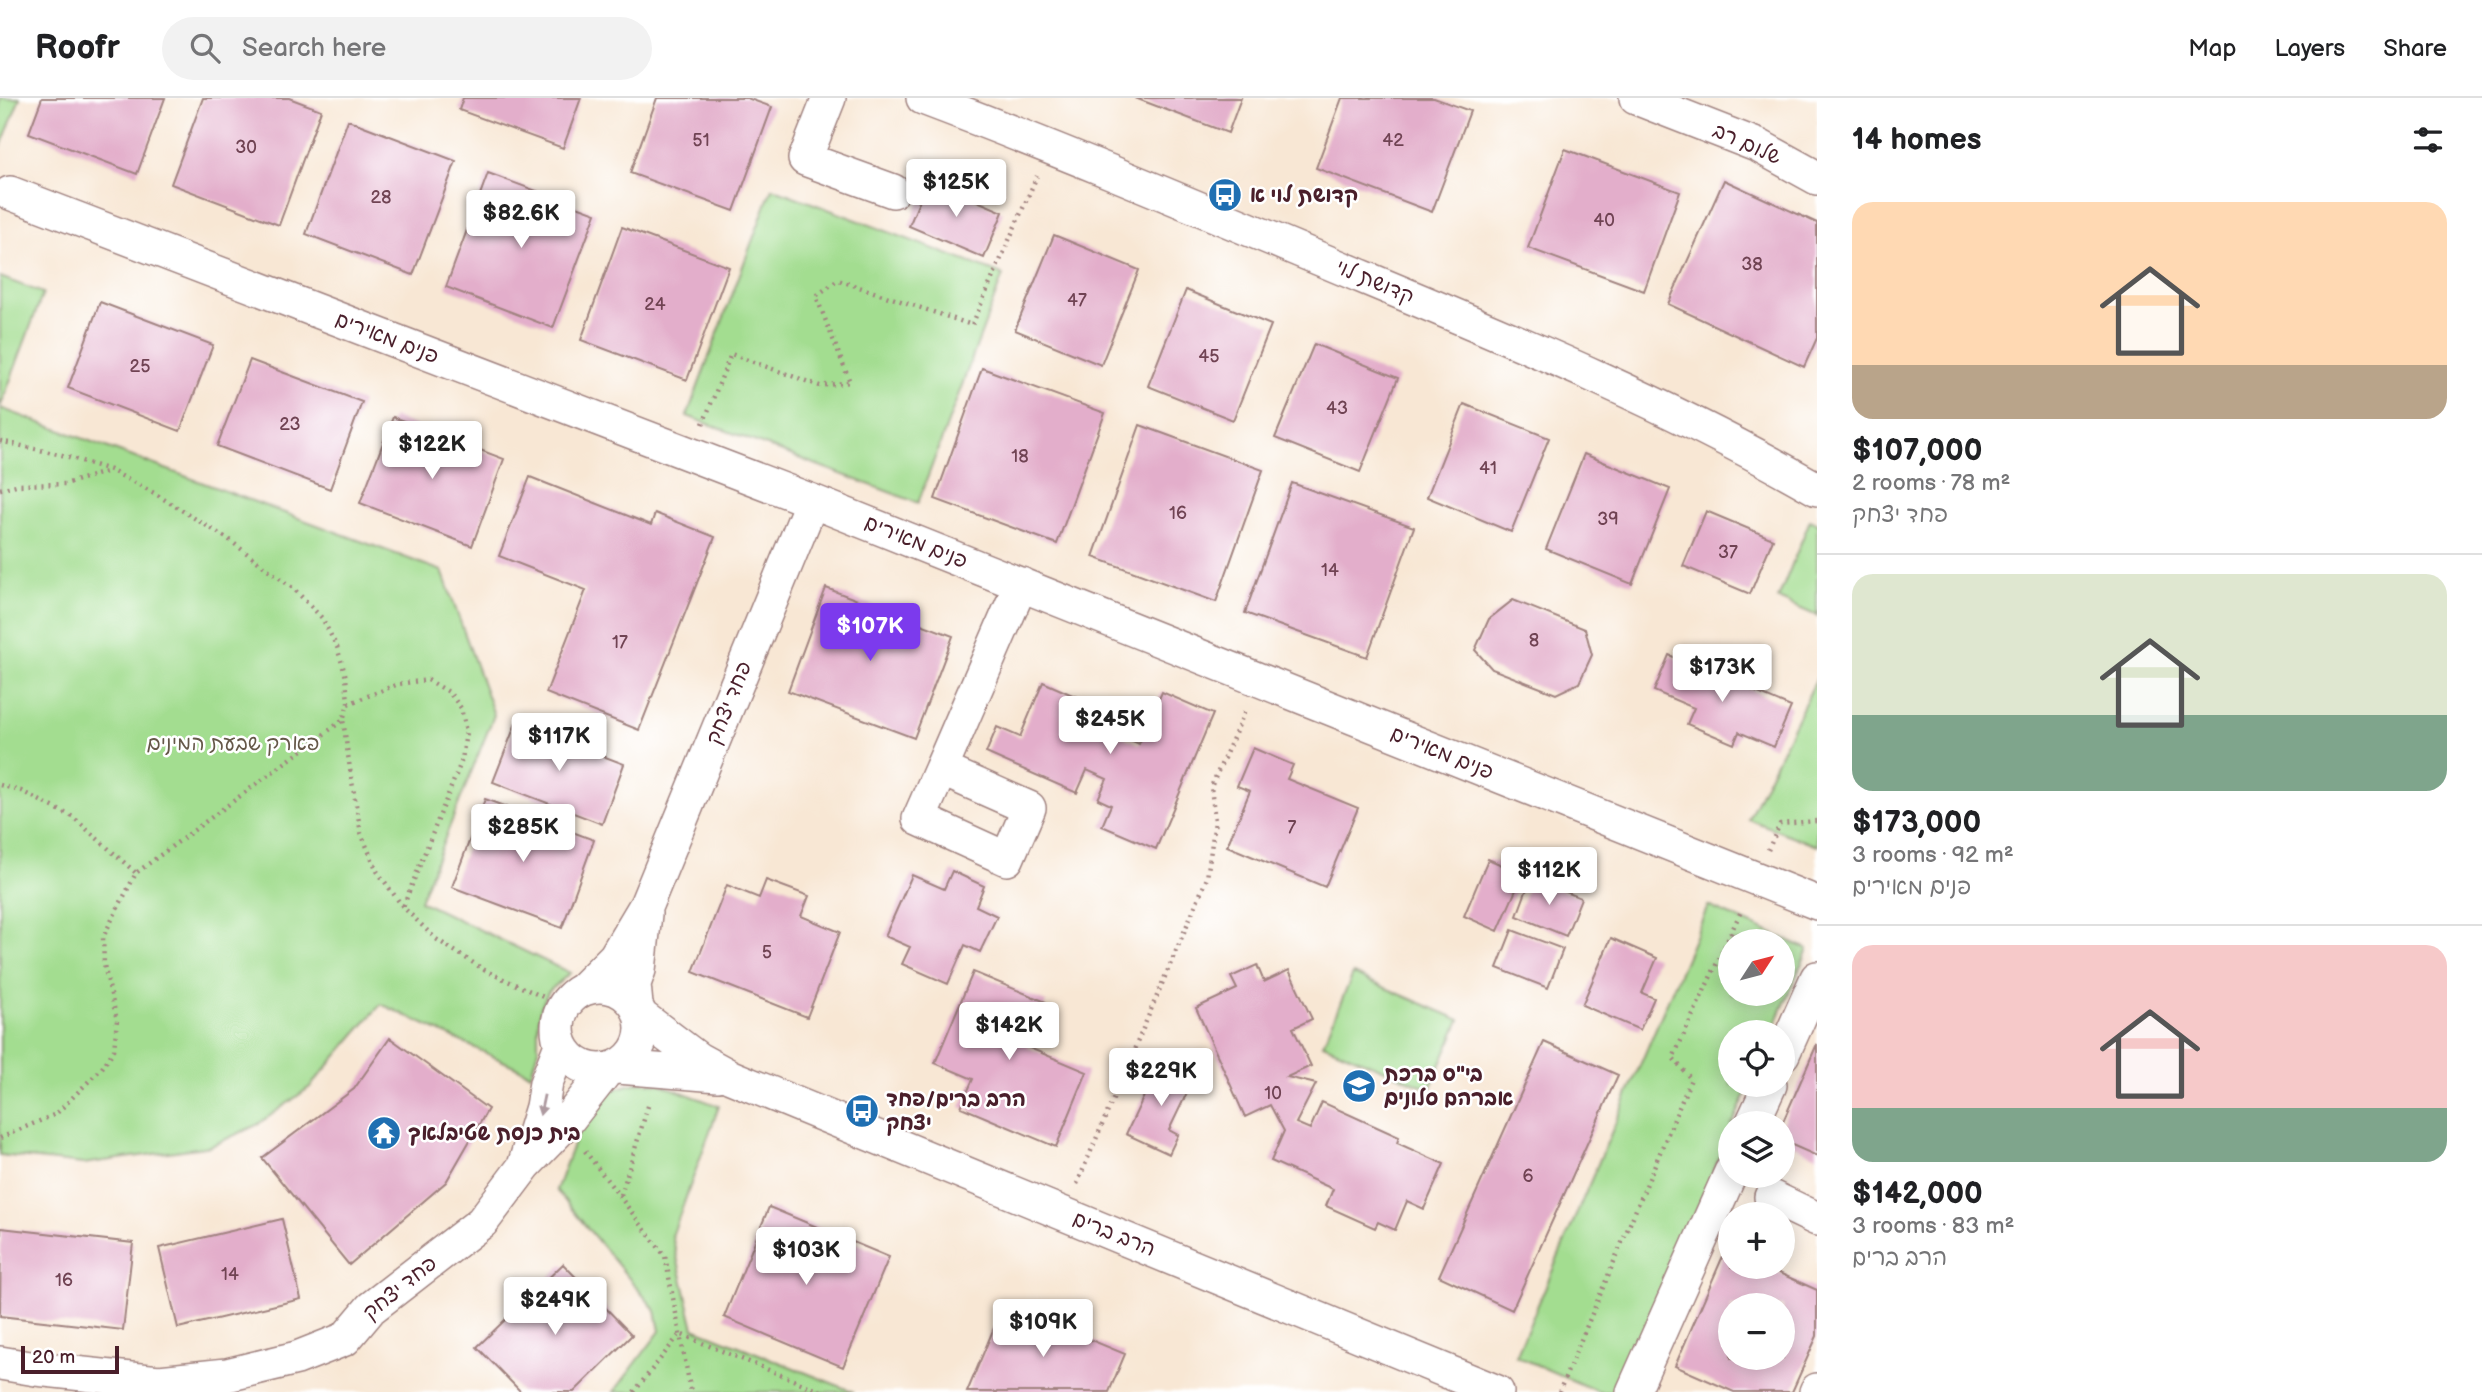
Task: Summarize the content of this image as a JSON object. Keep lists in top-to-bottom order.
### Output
{
  "streets": {
    "street": [
      "שלום רב",
      "קדושת לוי",
      "פנים מאירים",
      "פחד יצחק",
      "הרב ברים"
    ]
  },
  "crossings": [
    ["פנים מאירים", "פחד יצחק"],
    ["פחד יצחק", "הרב ברים"]
  ],
  "parks": ["פארק שבעת המינים"],
  "places": {
    "bus stop": ["קדושת לוי א", "הרב ברים/פחד יצחק"],
    "school or university": ["בי\"ס ברכת אברהם סלונים"],
    "temple": ["בית כנסת שטיבלאך"]
  },
  "house_numbers": [
    "51",
    "42",
    "30",
    "28",
    "40",
    "38",
    "47",
    "24",
    "45",
    "25",
    "43",
    "23",
    "18",
    "41",
    "16",
    "39",
    "37",
    "14",
    "8",
    "17",
    "7",
    "5",
    "10",
    "6",
    "14",
    "16"
  ],
  "scale_bar": "20 m",
  "north": "top right",
  "page": {
    "header": "Roofr",
    "search": "Search here",
    "nav": ["Map", "Layers", "Share"],
    "heading": "14 homes",
    "price": [
      "$125K",
      "$82.6K",
      "$122K",
      "$107K",
      "$173K",
      "$245K",
      "$117K",
      "$285K",
      "$112K",
      "$142K",
      "$229K",
      "$103K",
      "$249K",
      "$109K"
    ],
    "list": [
      {
        "name": "$107,000",
        "note": "2 rooms · 78 m² · פחד יצחק"
      },
      {
        "name": "$173,000",
        "note": "3 rooms · 92 m² · פנים מאירים"
      },
      {
        "name": "$142,000",
        "note": "3 rooms · 83 m² · הרב ברים"
      }
    ],
    "map_buttons": ["+", "−"],
    "scale": "20 m"
  }
}
